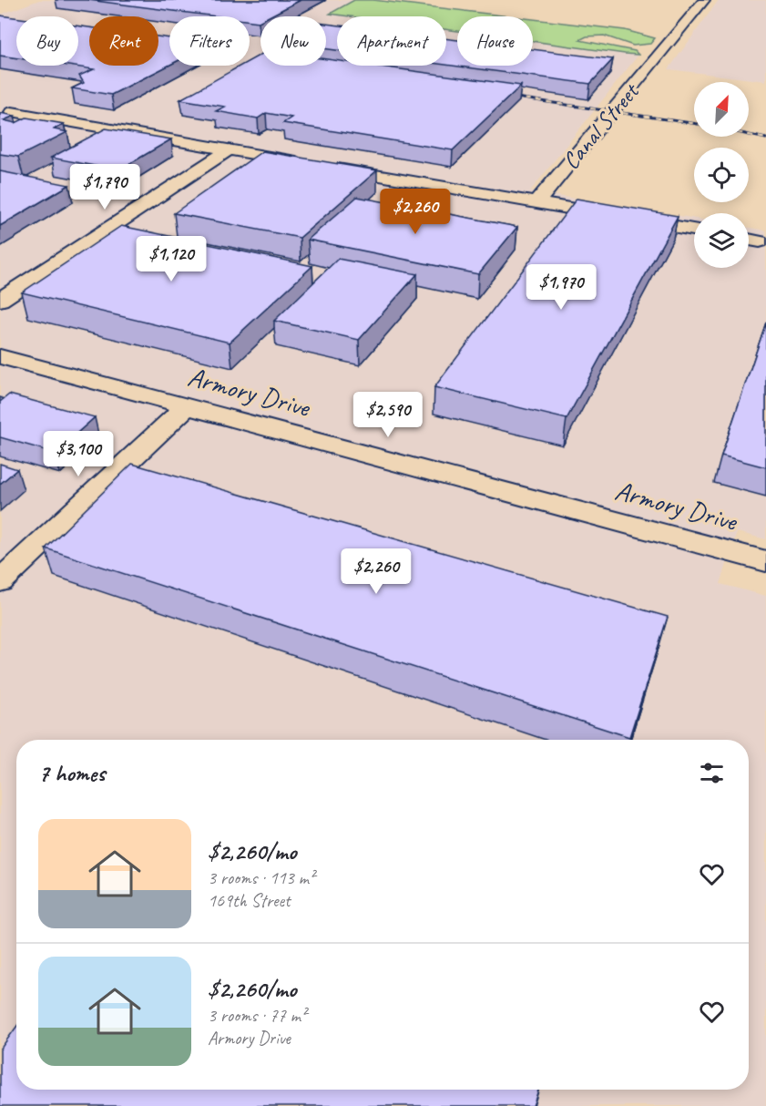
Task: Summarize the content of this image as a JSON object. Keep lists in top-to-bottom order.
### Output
{
  "streets": {
    "street": ["Canal Street", "Armory Drive"]
  },
  "north": "top right",
  "page": {
    "chip": [
      "Buy",
      "Rent",
      "Filters",
      "New",
      "Apartment",
      "House"
    ],
    "price": [
      "$1,790",
      "$2,260",
      "$1,120",
      "$1,970",
      "$2,590",
      "$3,100",
      "$2,260"
    ],
    "heading": "7 homes",
    "list": [
      {
        "name": "$2,260/mo",
        "note": "3 rooms · 113 m² · 169th Street"
      },
      {
        "name": "$2,260/mo",
        "note": "3 rooms · 77 m² · Armory Drive"
      }
    ]
  }
}
